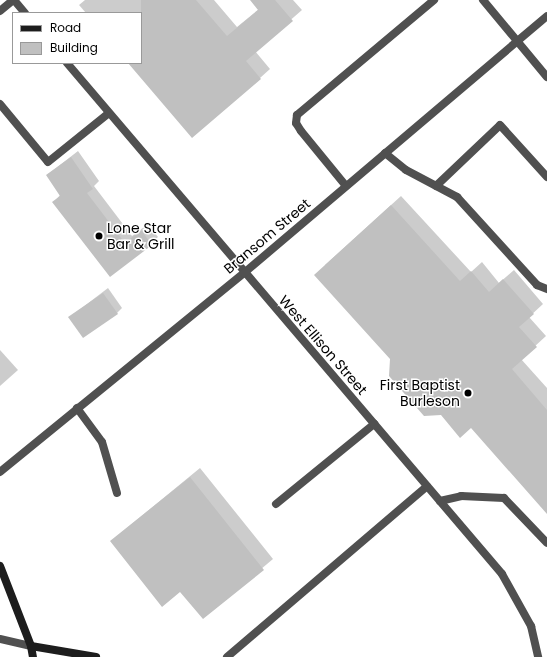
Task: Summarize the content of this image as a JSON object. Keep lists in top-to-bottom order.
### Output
{
  "streets": {
    "street": ["Bransom Street", "West Ellison Street"]
  },
  "crossings": [
    ["Bransom Street", "West Ellison Street"]
  ],
  "places": ["Lone Star Bar & Grill", "First Baptist Burleson"],
  "legend": ["Road", "Building"]
}
